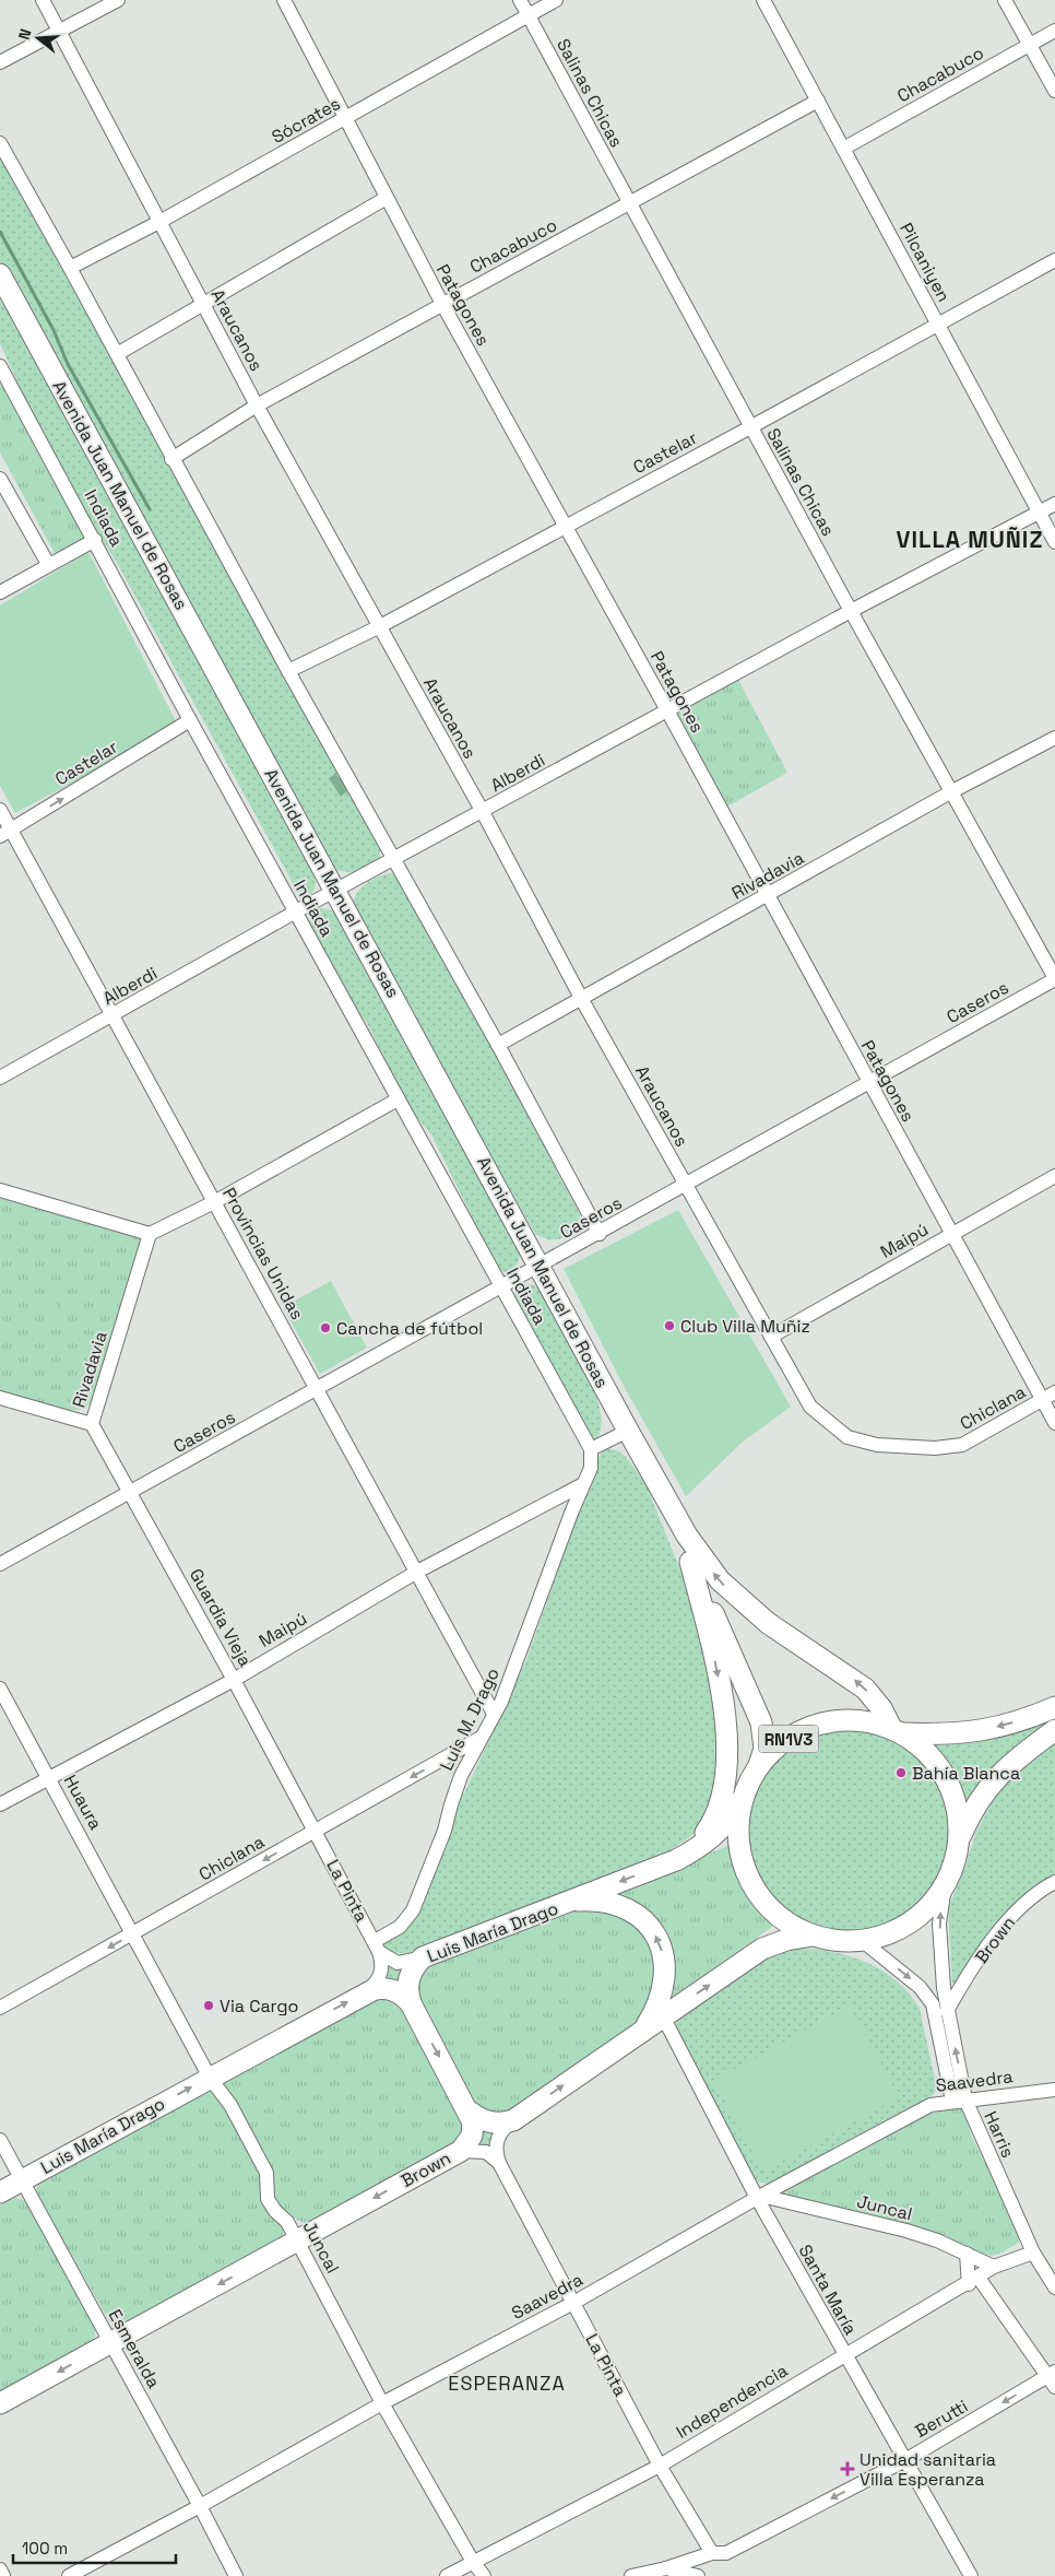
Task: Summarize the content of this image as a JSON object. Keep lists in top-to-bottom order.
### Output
{
  "streets": {
    "main road": [
      "Avenida Juan Manuel de Rosas",
      "RN1V3",
      "Luis María Drago",
      "Brown"
    ],
    "street": [
      "Chacabuco",
      "Salinas Chicas",
      "Sócrates",
      "Pilcaniyen",
      "Patagones",
      "Araucanos",
      "Castelar",
      "Indiada",
      "Alberdi",
      "Rivadavia",
      "Caseros",
      "Maipú",
      "Provincias Unidas",
      "Chiclana",
      "Guardia Vieja",
      "Luis M. Drago",
      "Huaura",
      "La Pinta",
      "Saavedra",
      "Harris",
      "Juncal",
      "Santa María",
      "Esmeralda",
      "Independencia",
      "Berutti"
    ]
  },
  "crossings": [
    ["Chacabuco", "Salinas Chicas"],
    ["Chacabuco", "Pilcaniyen"],
    ["Chacabuco", "Patagones"],
    ["Chacabuco", "Araucanos"],
    ["Salinas Chicas", "Sócrates"],
    ["Salinas Chicas", "Castelar"],
    ["Salinas Chicas", "Alberdi"],
    ["Salinas Chicas", "Rivadavia"],
    ["Salinas Chicas", "Caseros"],
    ["Sócrates", "Patagones"],
    ["Sócrates", "Araucanos"],
    ["Pilcaniyen", "Castelar"],
    ["Pilcaniyen", "Alberdi"],
    ["Patagones", "Castelar"],
    ["Patagones", "Alberdi"],
    ["Patagones", "Rivadavia"],
    ["Patagones", "Caseros"],
    ["Patagones", "Maipú"],
    ["Patagones", "Chiclana"],
    ["Araucanos", "Castelar"],
    ["Araucanos", "Alberdi"],
    ["Araucanos", "Rivadavia"],
    ["Araucanos", "Caseros"],
    ["Araucanos", "Maipú"],
    ["Araucanos", "Chiclana"],
    ["Castelar", "Indiada"],
    ["Castelar", "Provincias Unidas"],
    ["Avenida Juan Manuel de Rosas", "Alberdi"],
    ["Avenida Juan Manuel de Rosas", "Caseros"],
    ["Avenida Juan Manuel de Rosas", "RN1V3"],
    ["Indiada", "Alberdi"],
    ["Indiada", "Caseros"],
    ["Indiada", "Luis M. Drago"],
    ["Alberdi", "Provincias Unidas"],
    ["Rivadavia", "Guardia Vieja"],
    ["Caseros", "Provincias Unidas"],
    ["Caseros", "Guardia Vieja"],
    ["Maipú", "Provincias Unidas"],
    ["Maipú", "Guardia Vieja"],
    ["Maipú", "Luis M. Drago"],
    ["Maipú", "Huaura"],
    ["Provincias Unidas", "Luis M. Drago"],
    ["Chiclana", "Guardia Vieja"],
    ["Chiclana", "Luis M. Drago"],
    ["Chiclana", "Huaura"],
    ["Chiclana", "La Pinta"],
    ["Chiclana", "Juncal"],
    ["Guardia Vieja", "La Pinta"],
    ["Luis M. Drago", "La Pinta"],
    ["RN1V3", "Luis María Drago"],
    ["RN1V3", "Harris"],
    ["Huaura", "Juncal"],
    ["La Pinta", "Saavedra"],
    ["La Pinta", "Independencia"],
    ["La Pinta", "Berutti"],
    ["Luis María Drago", "Juncal"],
    ["Luis María Drago", "Esmeralda"],
    ["Brown", "Harris"],
    ["Brown", "Juncal"],
    ["Brown", "Esmeralda"],
    ["Saavedra", "Harris"],
    ["Saavedra", "Juncal"],
    ["Saavedra", "Santa María"],
    ["Saavedra", "Esmeralda"],
    ["Harris", "Independencia"],
    ["Juncal", "Santa María"],
    ["Juncal", "Independencia"],
    ["Santa María", "Independencia"],
    ["Santa María", "Berutti"]
  ],
  "one_way": ["Chiclana", "Brown", "Berutti"],
  "districts": ["VILLA MUÑIZ", "ESPERANZA"],
  "places": {
    "other": [
      "Club Villa Muñiz",
      "Cancha de fútbol",
      "Bahía Blanca",
      "Via Cargo"
    ],
    "health": ["Unidad sanitaria Villa Esperanza"]
  },
  "scale_bar": "100 m",
  "north": "left"
}
